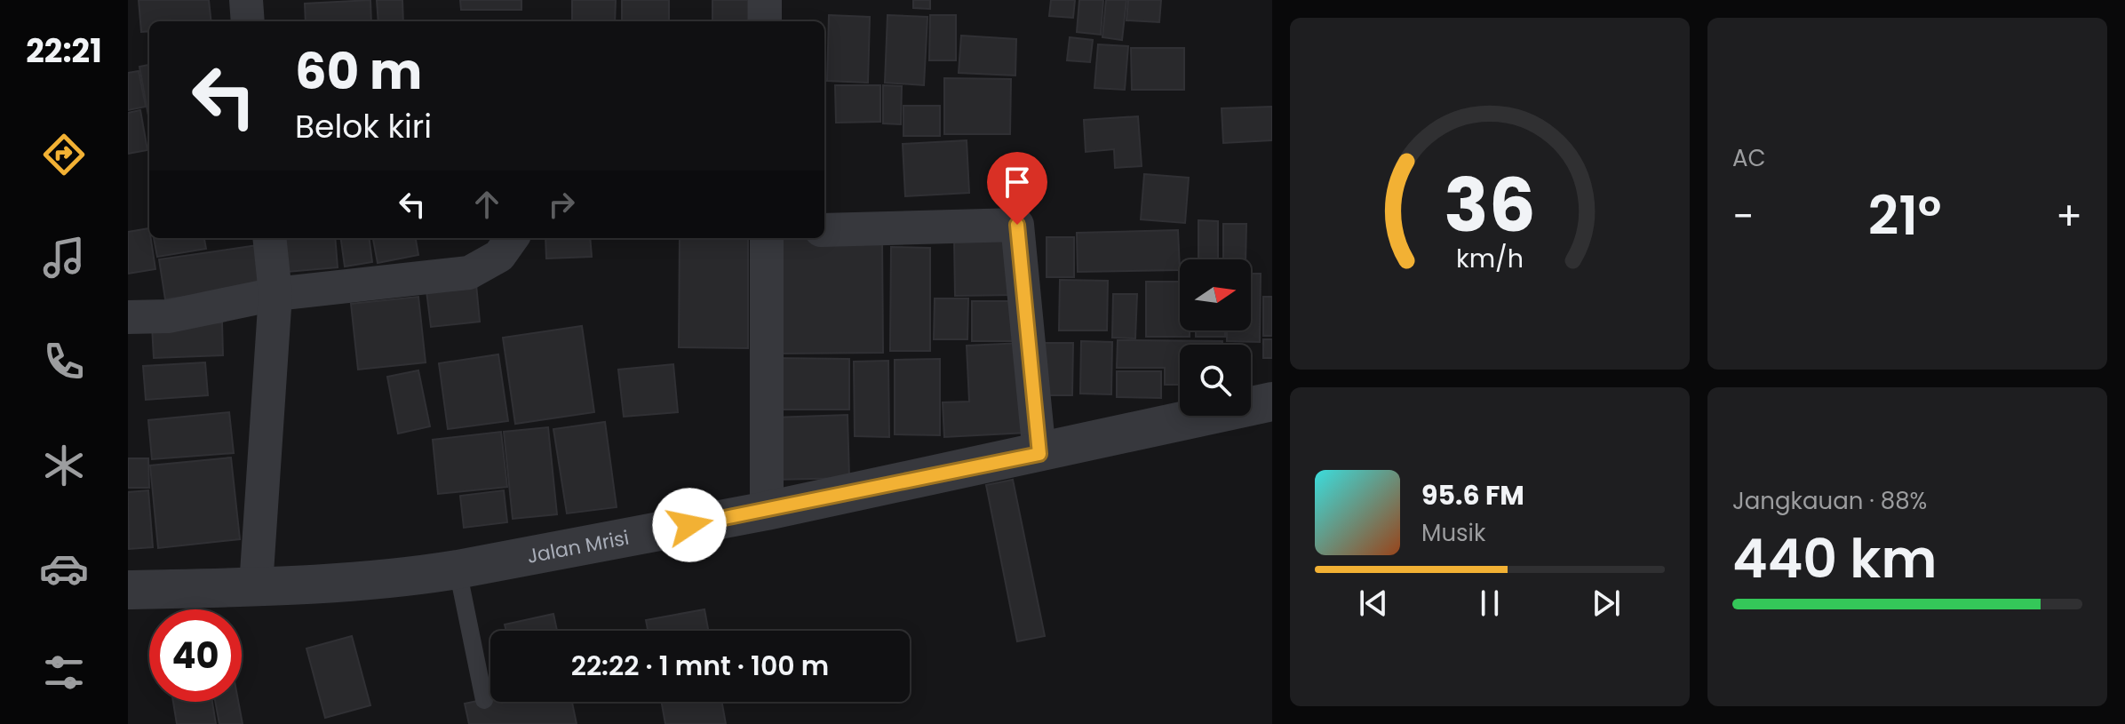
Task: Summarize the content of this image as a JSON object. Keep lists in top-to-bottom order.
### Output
{
  "streets": {
    "street": ["Jalan Mrisi"]
  },
  "north": "right",
  "page": {
    "tabs": "22:21",
    "tile": [
      "AC",
      ["Jangkauan · 88%", "440 km"]
    ],
    "turn": ["60 m", "Belok kiri"],
    "heat": ["−", "21°", "+"],
    "song": ["95.6 FM", "Musik"],
    "limit": "40",
    "trip": "22:22 · 1 mnt · 100 m",
    "gauge": ["36", "km/h"]
  }
}
